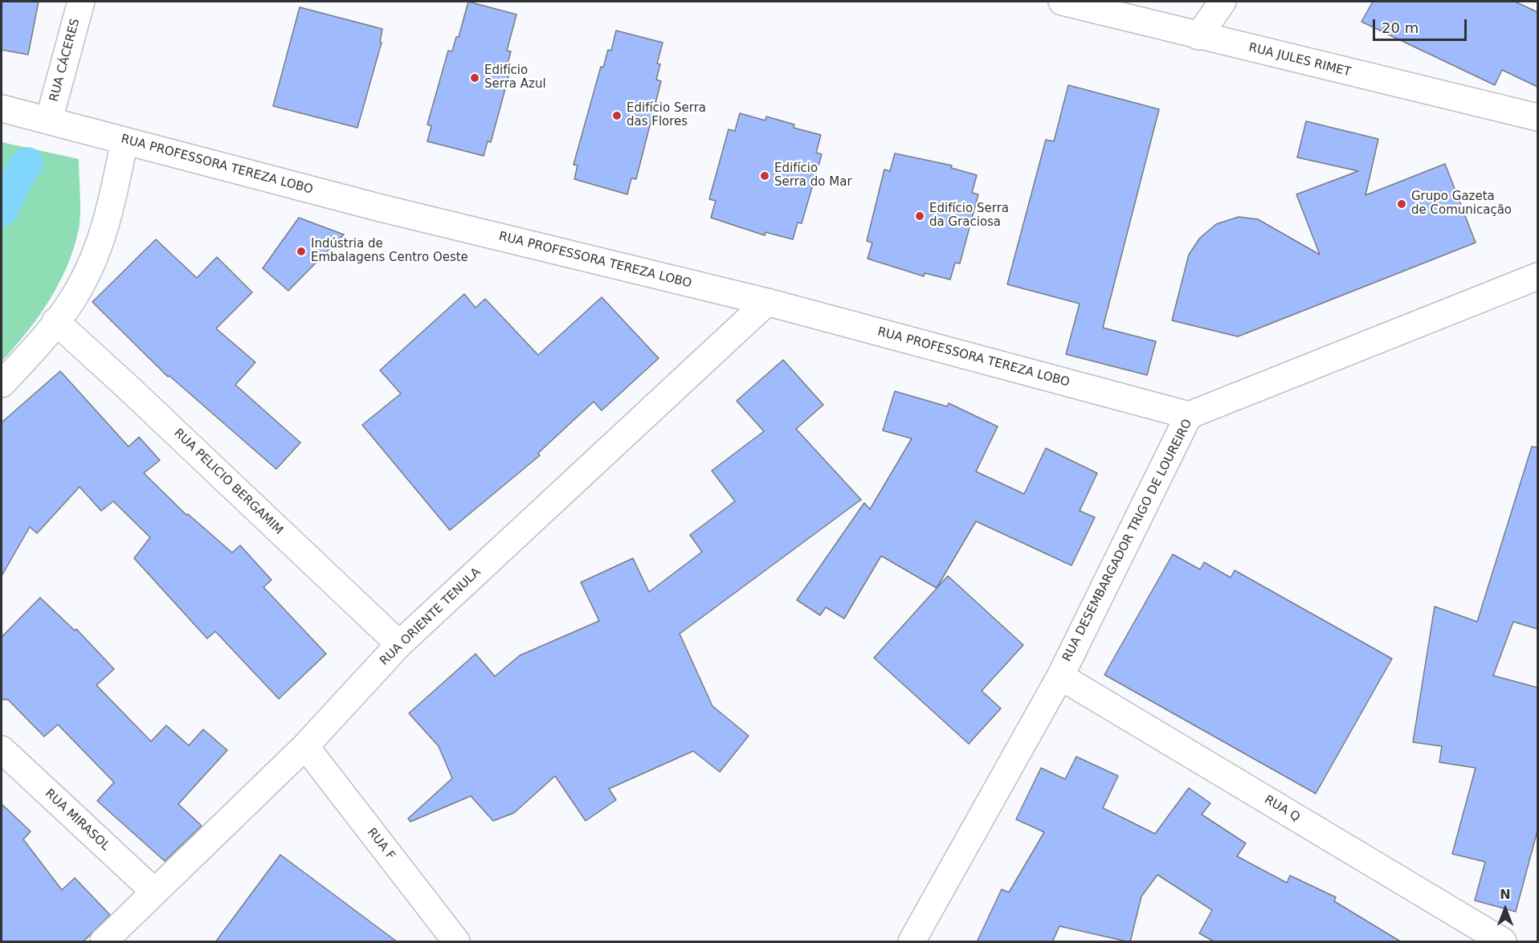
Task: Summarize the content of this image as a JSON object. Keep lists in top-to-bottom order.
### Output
{
  "streets": {
    "street": [
      "RUA CÁCERES",
      "RUA JULES RIMET",
      "RUA PROFESSORA TEREZA LOBO",
      "RUA PELICIO BERGAMIM",
      "RUA DESEMBARGADOR TRIGO DE LOUREIRO",
      "RUA ORIENTE TENULA",
      "RUA Q",
      "RUA MIRASOL",
      "RUA F"
    ]
  },
  "crossings": [
    ["RUA CÁCERES", "RUA PROFESSORA TEREZA LOBO"],
    ["RUA PROFESSORA TEREZA LOBO", "RUA DESEMBARGADOR TRIGO DE LOUREIRO"],
    ["RUA PROFESSORA TEREZA LOBO", "RUA ORIENTE TENULA"],
    ["RUA PELICIO BERGAMIM", "RUA ORIENTE TENULA"],
    ["RUA DESEMBARGADOR TRIGO DE LOUREIRO", "RUA Q"],
    ["RUA ORIENTE TENULA", "RUA MIRASOL"],
    ["RUA ORIENTE TENULA", "RUA F"]
  ],
  "places": [
    "Edifício Serra Azul",
    "Edifício Serra das Flores",
    "Edifício Serra do Mar",
    "Grupo Gazeta de Comunicação",
    "Edifício Serra da Graciosa",
    "Indústria de Embalagens Centro Oeste"
  ],
  "scale_bar": "20 m",
  "north": "top"
}
